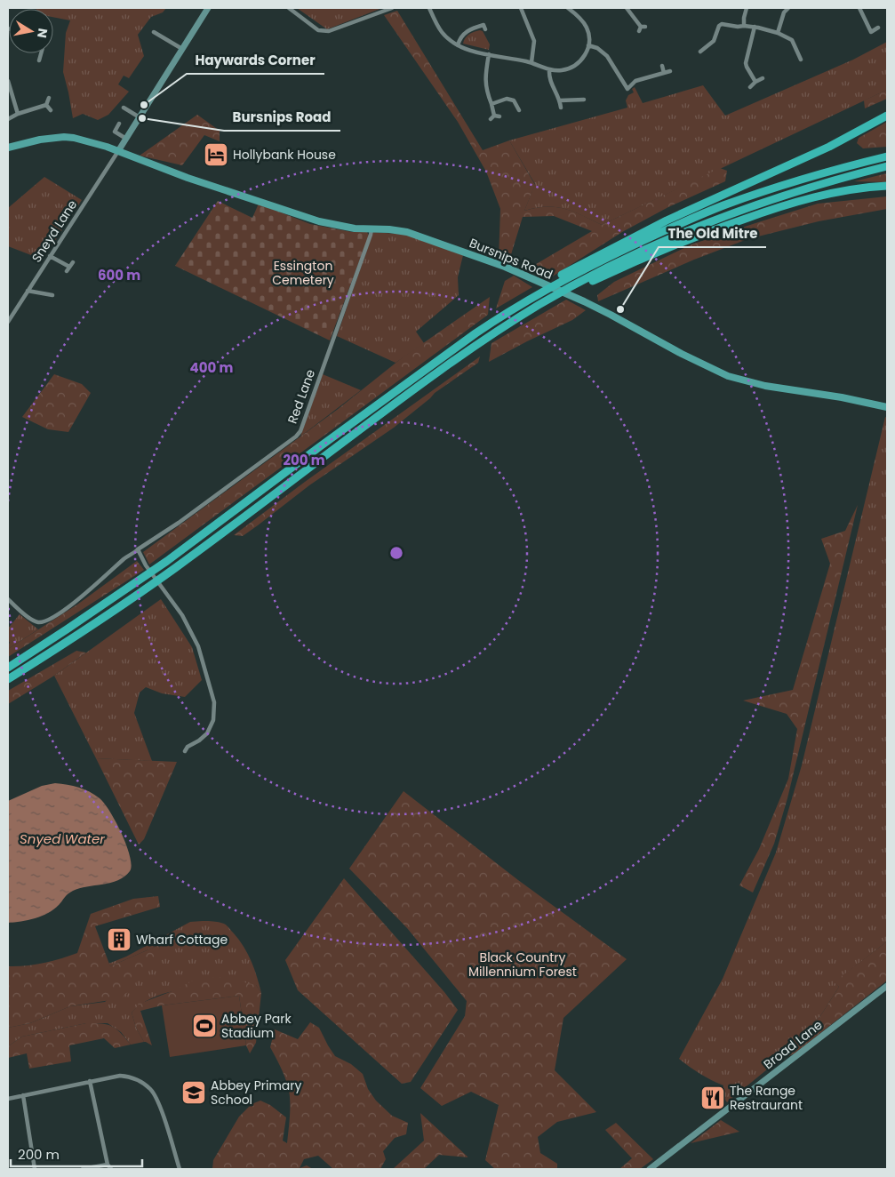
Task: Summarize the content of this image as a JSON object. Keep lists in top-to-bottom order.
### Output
{
  "streets": {
    "main road": ["Bursnips Road", "Broad Lane"],
    "street": ["Sneyd Lane", "Red Lane"]
  },
  "crossings": [
    ["Sneyd Lane", "Bursnips Road"],
    ["Bursnips Road", "Red Lane"]
  ],
  "water": ["Snyed Water"],
  "parks": ["Essington Cemetery", "Black Country Millennium Forest"],
  "places": {
    "other": ["Haywards Corner", "Bursnips Road", "The Old Mitre"],
    "hotel": ["Hollybank House"],
    "building": ["Wharf Cottage"],
    "sports": ["Abbey Park Stadium"],
    "school or university": ["Abbey Primary School"],
    "restaurant": ["The Range Restraurant"]
  },
  "scale_bar": "200 m",
  "north": "right",
  "rings": ["600 m", "400 m", "200 m"]
}
